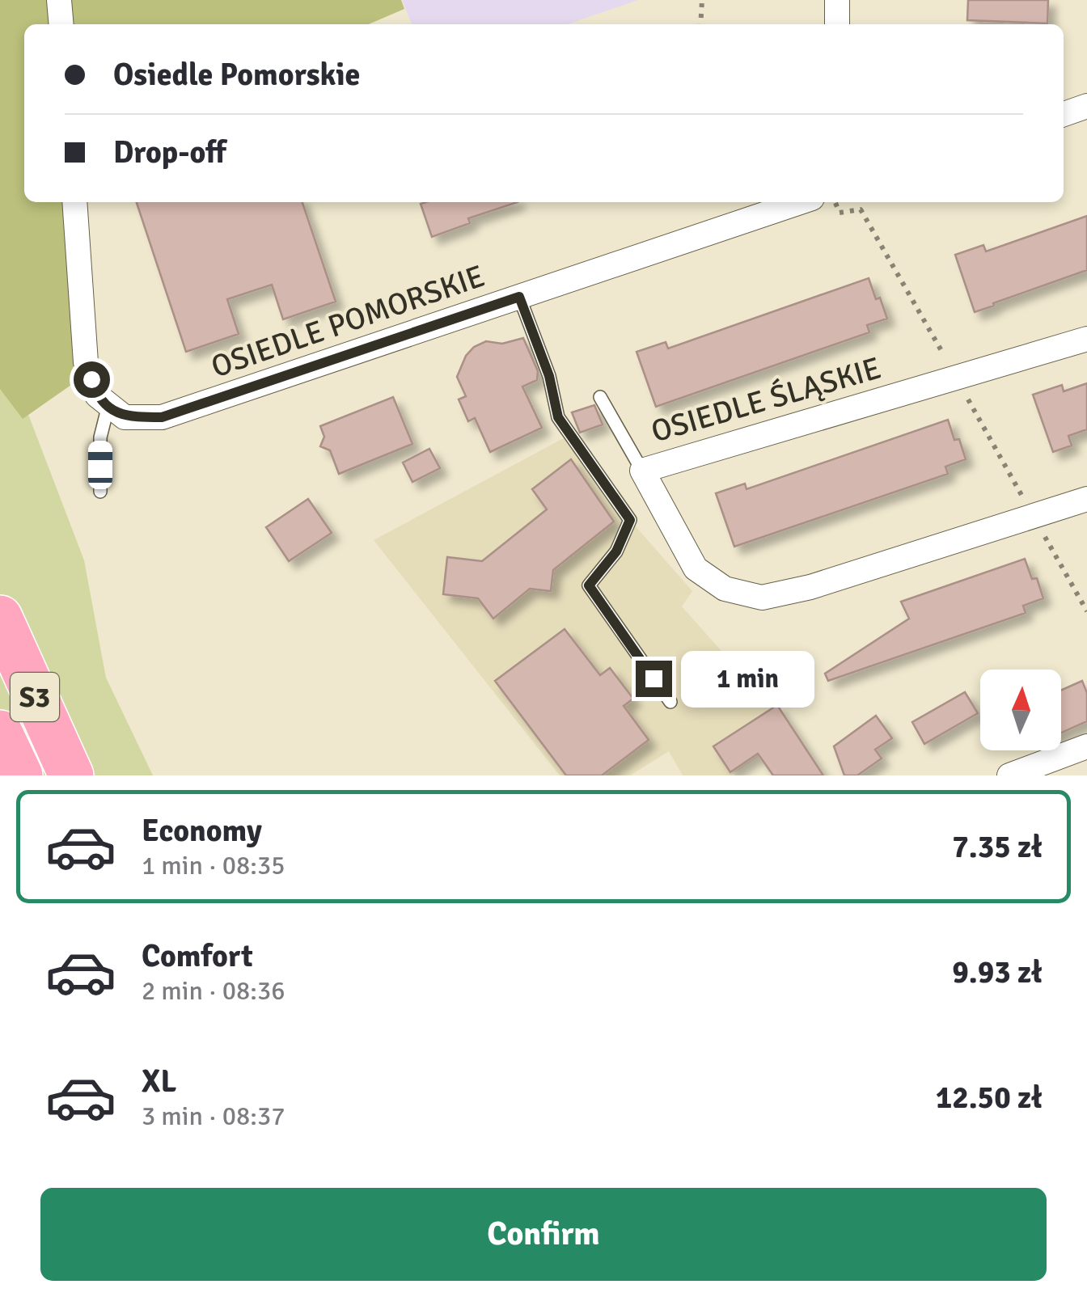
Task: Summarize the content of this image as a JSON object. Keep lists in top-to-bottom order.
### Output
{
  "streets": {
    "highway": ["S3"],
    "street": ["OSIEDLE POMORSKIE", "OSIEDLE ŚLĄSKIE"]
  },
  "north": "top",
  "page": {
    "banner": ["Osiedle Pomorskie", "Drop-off"],
    "bubble": "1 min",
    "list": [
      {
        "name": "Economy",
        "note": "1 min · 08:35",
        "value": "7.35 zł"
      },
      {
        "name": "Comfort",
        "note": "2 min · 08:36",
        "value": "9.93 zł"
      },
      {
        "name": "XL",
        "note": "3 min · 08:37",
        "value": "12.50 zł"
      }
    ],
    "buttons": "Confirm"
  }
}
